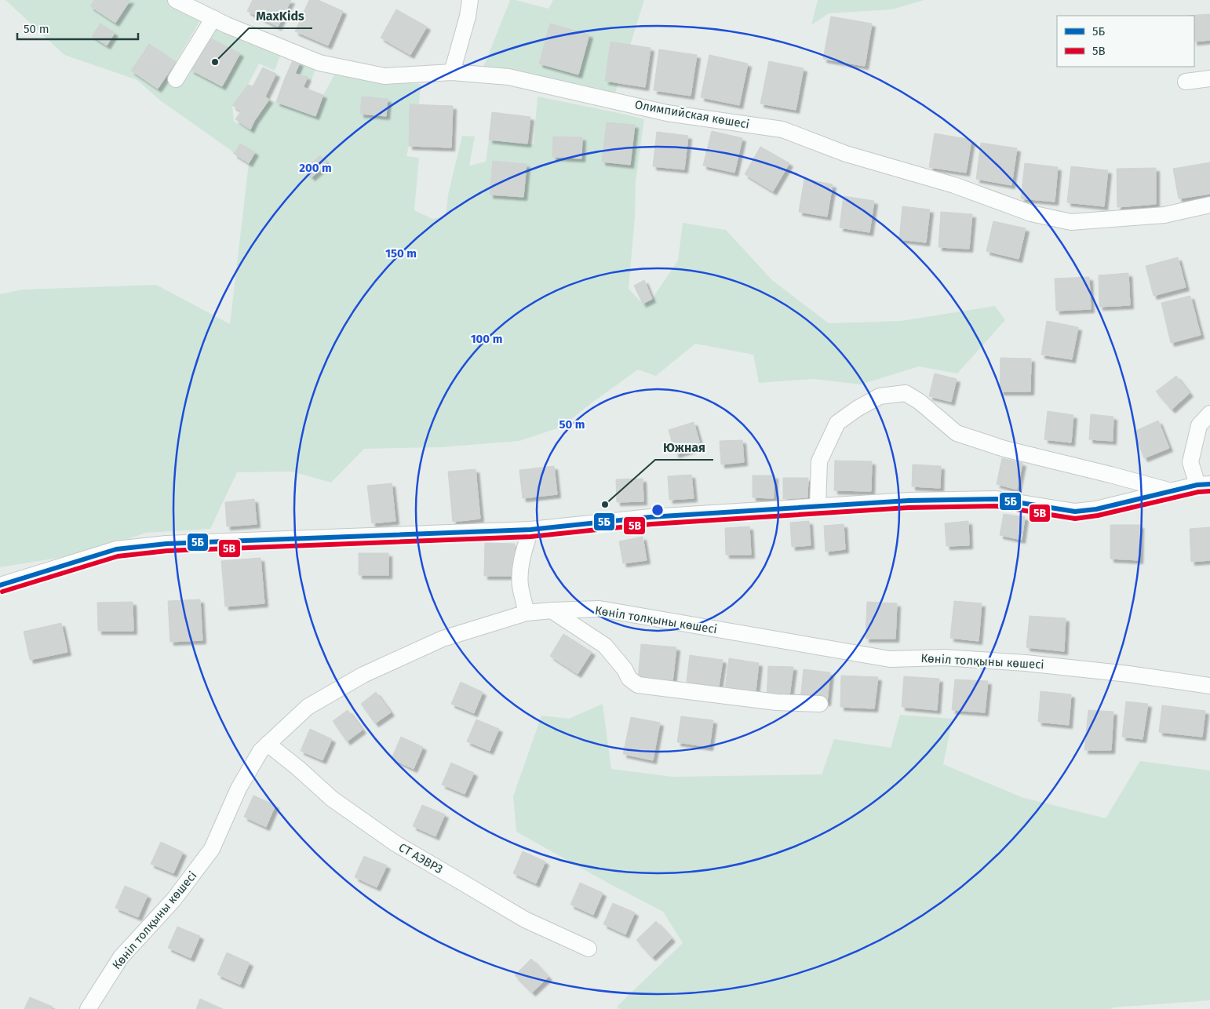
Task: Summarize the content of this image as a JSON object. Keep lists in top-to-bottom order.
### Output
{
  "streets": {
    "street": ["Олимпийская көшесі", "Көніл толқыны көшесі", "СТ АЭВРЗ"]
  },
  "crossings": [
    ["Көніл толқыны көшесі", "СТ АЭВРЗ"]
  ],
  "places": ["MaxKids", "Южная"],
  "lines": ["transit line 5Б", "transit line 5В"],
  "legend": ["5Б", "5В"],
  "scale_bar": "50 m",
  "rings": [
    "200 m",
    "150 m",
    "100 m",
    "50 m"
  ]
}
